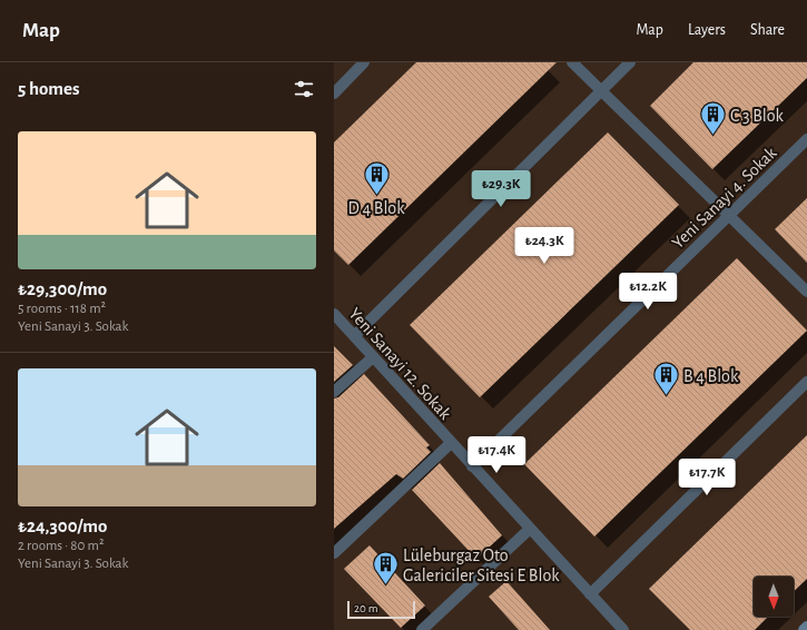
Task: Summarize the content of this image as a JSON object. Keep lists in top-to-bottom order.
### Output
{
  "streets": {
    "street": ["Yeni Sanayi 4. Sokak", "Yeni Sanayi 12. Sokak"]
  },
  "crossings": [
    ["Yeni Sanayi 4. Sokak", "Yeni Sanayi 12. Sokak"]
  ],
  "places": {
    "building": [
      "C 3 Blok",
      "D 4 Blok",
      "B 4 Blok",
      "Lüleburgaz Oto Galericiler Sitesi E Blok"
    ]
  },
  "scale_bar": "20 m",
  "north": "bottom",
  "page": {
    "header": "Map",
    "nav": ["Map", "Layers", "Share"],
    "heading": "5 homes",
    "list": [
      {
        "name": "₺29,300/mo",
        "note": "5 rooms · 118 m² · Yeni Sanayi 3. Sokak"
      },
      {
        "name": "₺24,300/mo",
        "note": "2 rooms · 80 m² · Yeni Sanayi 3. Sokak"
      }
    ],
    "price": [
      "₺29.3K",
      "₺24.3K",
      "₺12.2K",
      "₺17.4K",
      "₺17.7K"
    ],
    "scale": "20 m"
  }
}
